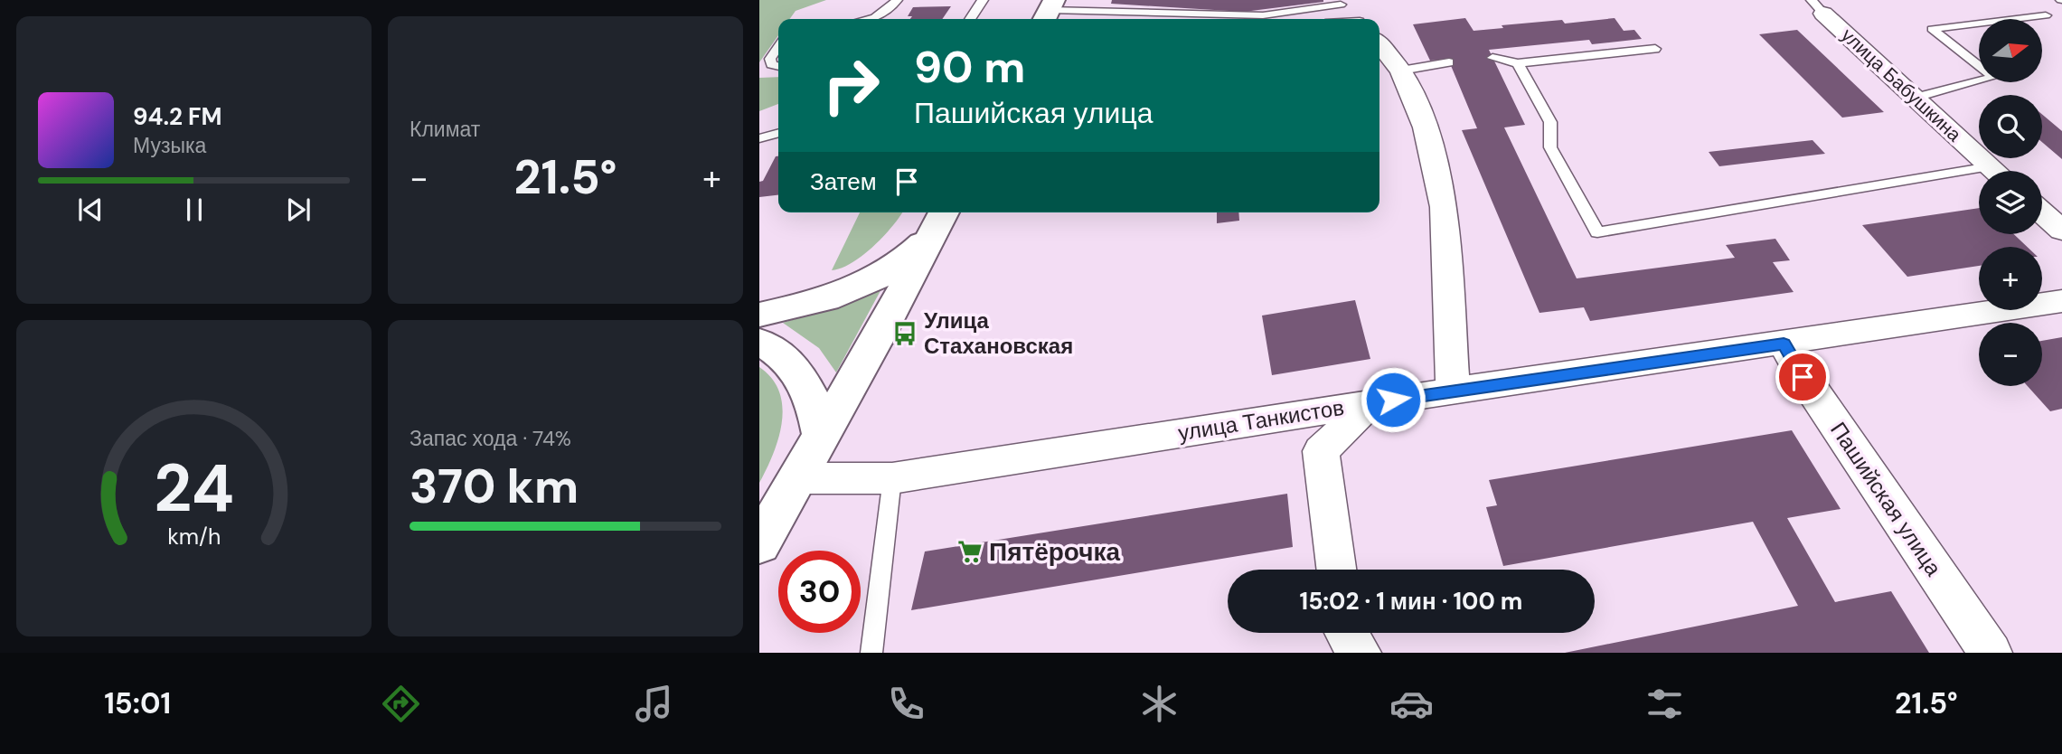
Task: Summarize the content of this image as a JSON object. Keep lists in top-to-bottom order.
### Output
{
  "streets": {
    "street": ["улица Бабушкина", "улица Танкистов", "Пашийская улица"]
  },
  "crossings": [
    ["улица Танкистов", "Пашийская улица"]
  ],
  "places": {
    "bus stop": ["Улица Стахановская"],
    "supermarket": ["Пятёрочка"]
  },
  "north": "right",
  "page": {
    "tile": [
      "Климат",
      ["Запас хода · 74%", "370 km"]
    ],
    "map_buttons": ["+", "−"],
    "turn": ["90 m", "Пашийская улица"],
    "song": ["94.2 FM", "Музыка"],
    "heat": ["−", "21.5°", "+"],
    "then": "Затем",
    "limit": "30",
    "trip": "15:02 · 1 мин · 100 m",
    "tabs": ["15:01", "21.5°"],
    "gauge": ["24", "km/h"]
  }
}
